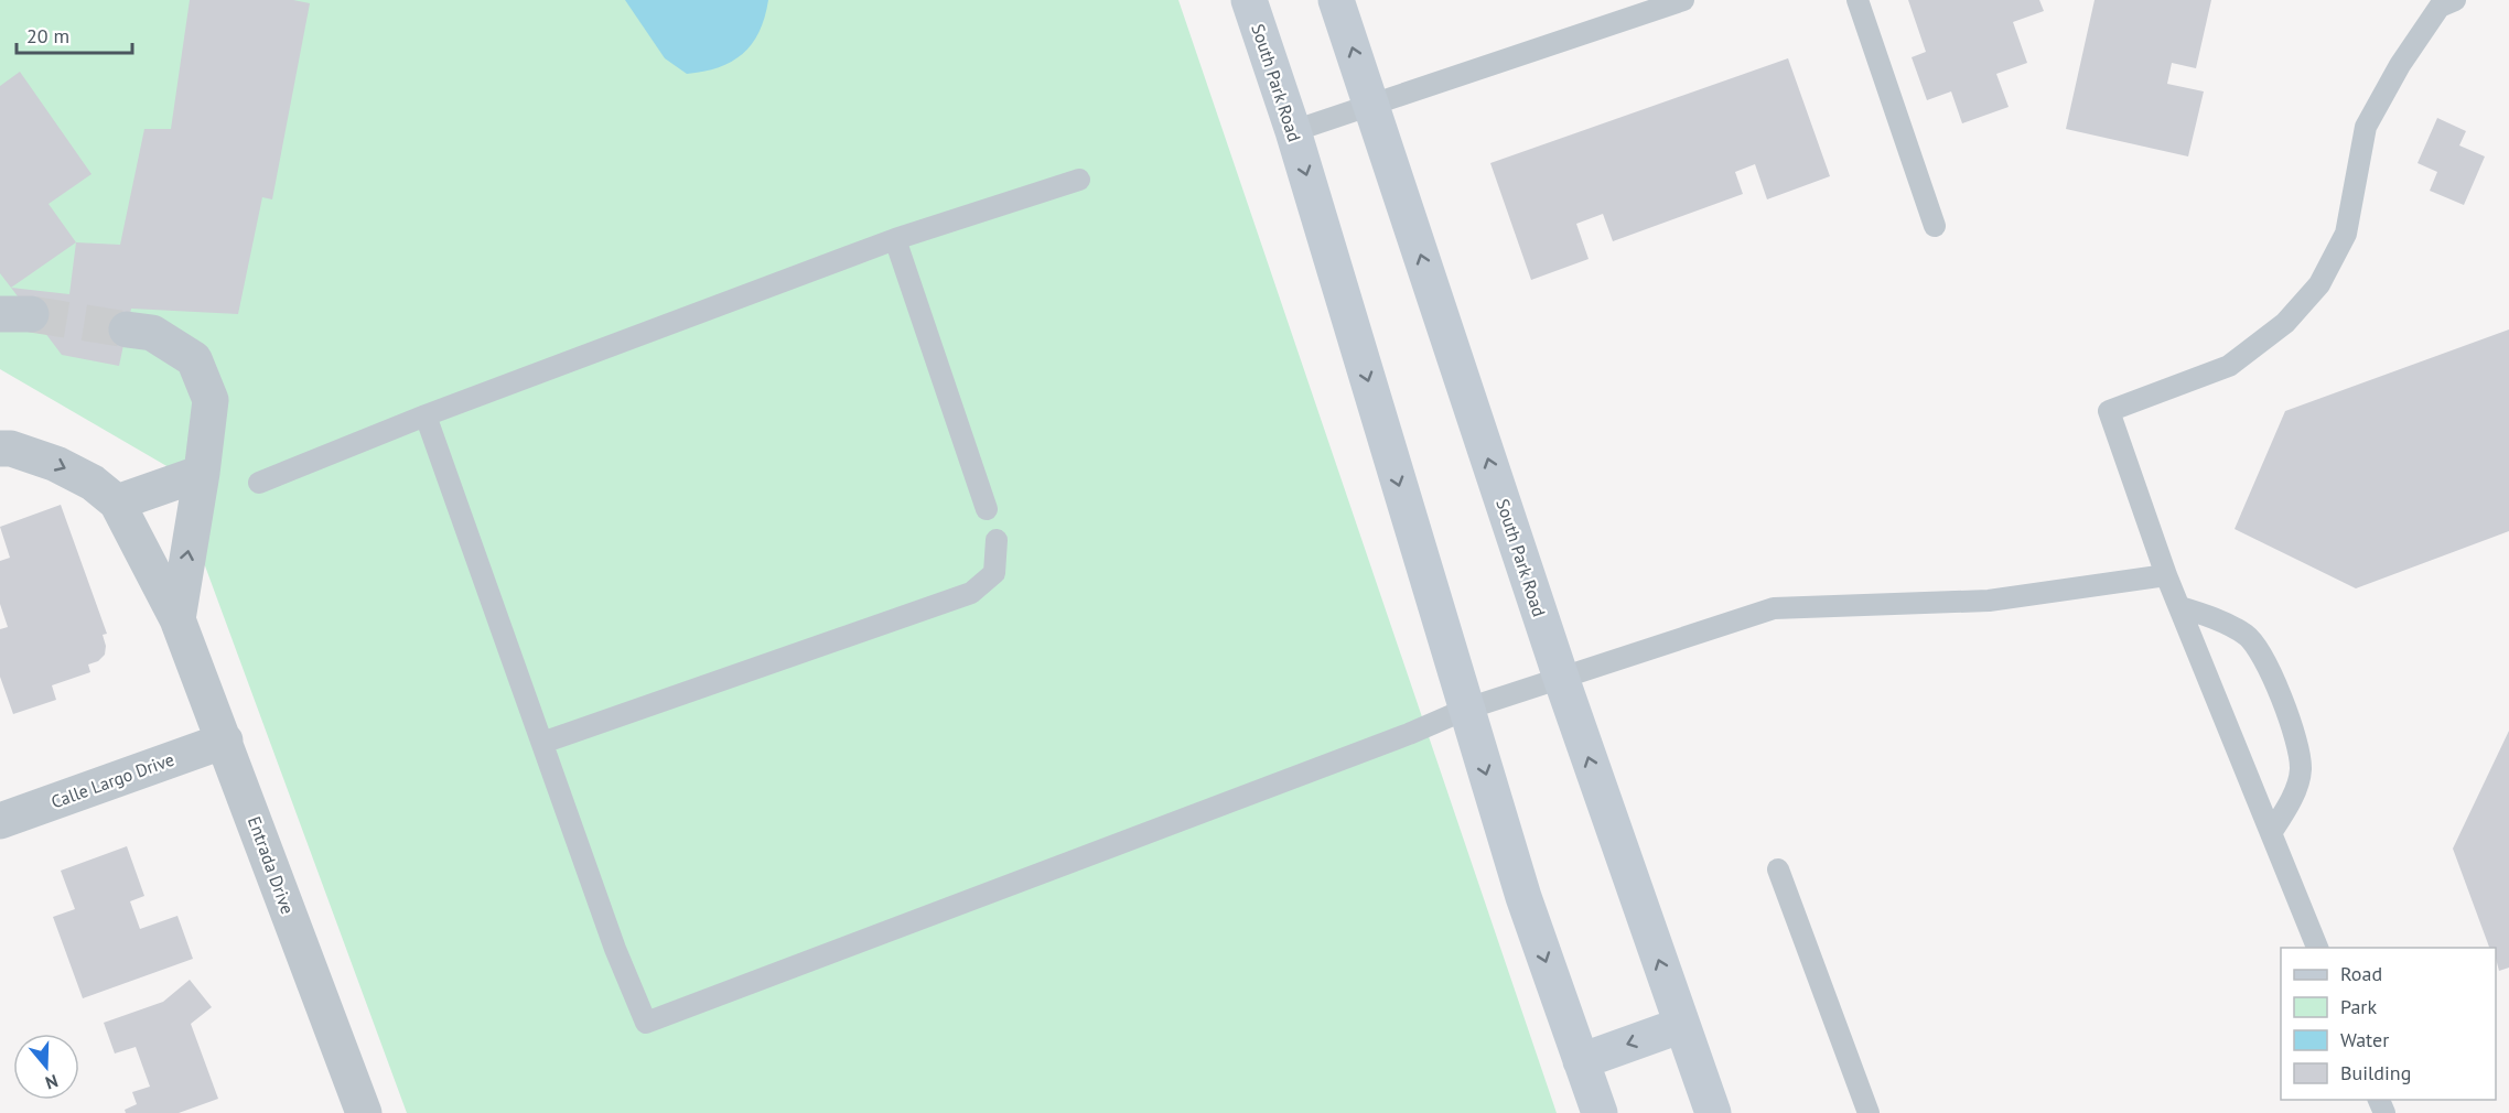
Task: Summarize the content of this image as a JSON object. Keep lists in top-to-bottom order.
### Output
{
  "streets": {
    "street": ["South Park Road", "Calle Largo Drive", "Entrada Drive"]
  },
  "crossings": [
    ["Calle Largo Drive", "Entrada Drive"]
  ],
  "legend": [
    "Road",
    "Park",
    "Water",
    "Building"
  ],
  "scale_bar": "20 m",
  "north": "bottom"
}
